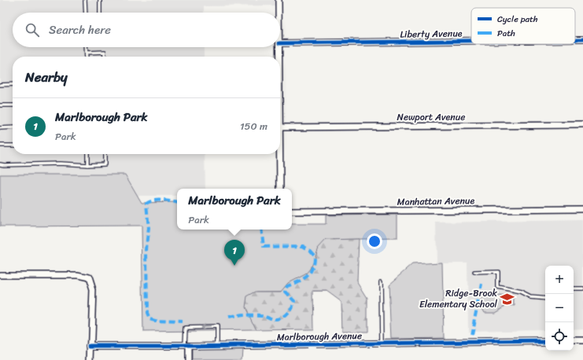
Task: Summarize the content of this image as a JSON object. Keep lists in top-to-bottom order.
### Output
{
  "streets": {
    "street": [
      "Liberty Avenue",
      "Newport Avenue",
      "Manhattan Avenue",
      "Marlborough Avenue"
    ]
  },
  "places": {
    "school or university": ["Ridge-Brook Elementary School"]
  },
  "legend": ["Cycle path", "Path"],
  "page": {
    "search": "Search here",
    "heading": "Nearby",
    "list": [
      {
        "mark": "1",
        "name": "Marlborough Park",
        "note": "Park",
        "value": "150 m"
      }
    ],
    "popup": ["Marlborough Park", "Park"],
    "pins": "1",
    "map_buttons": ["+", "−"]
  }
}
